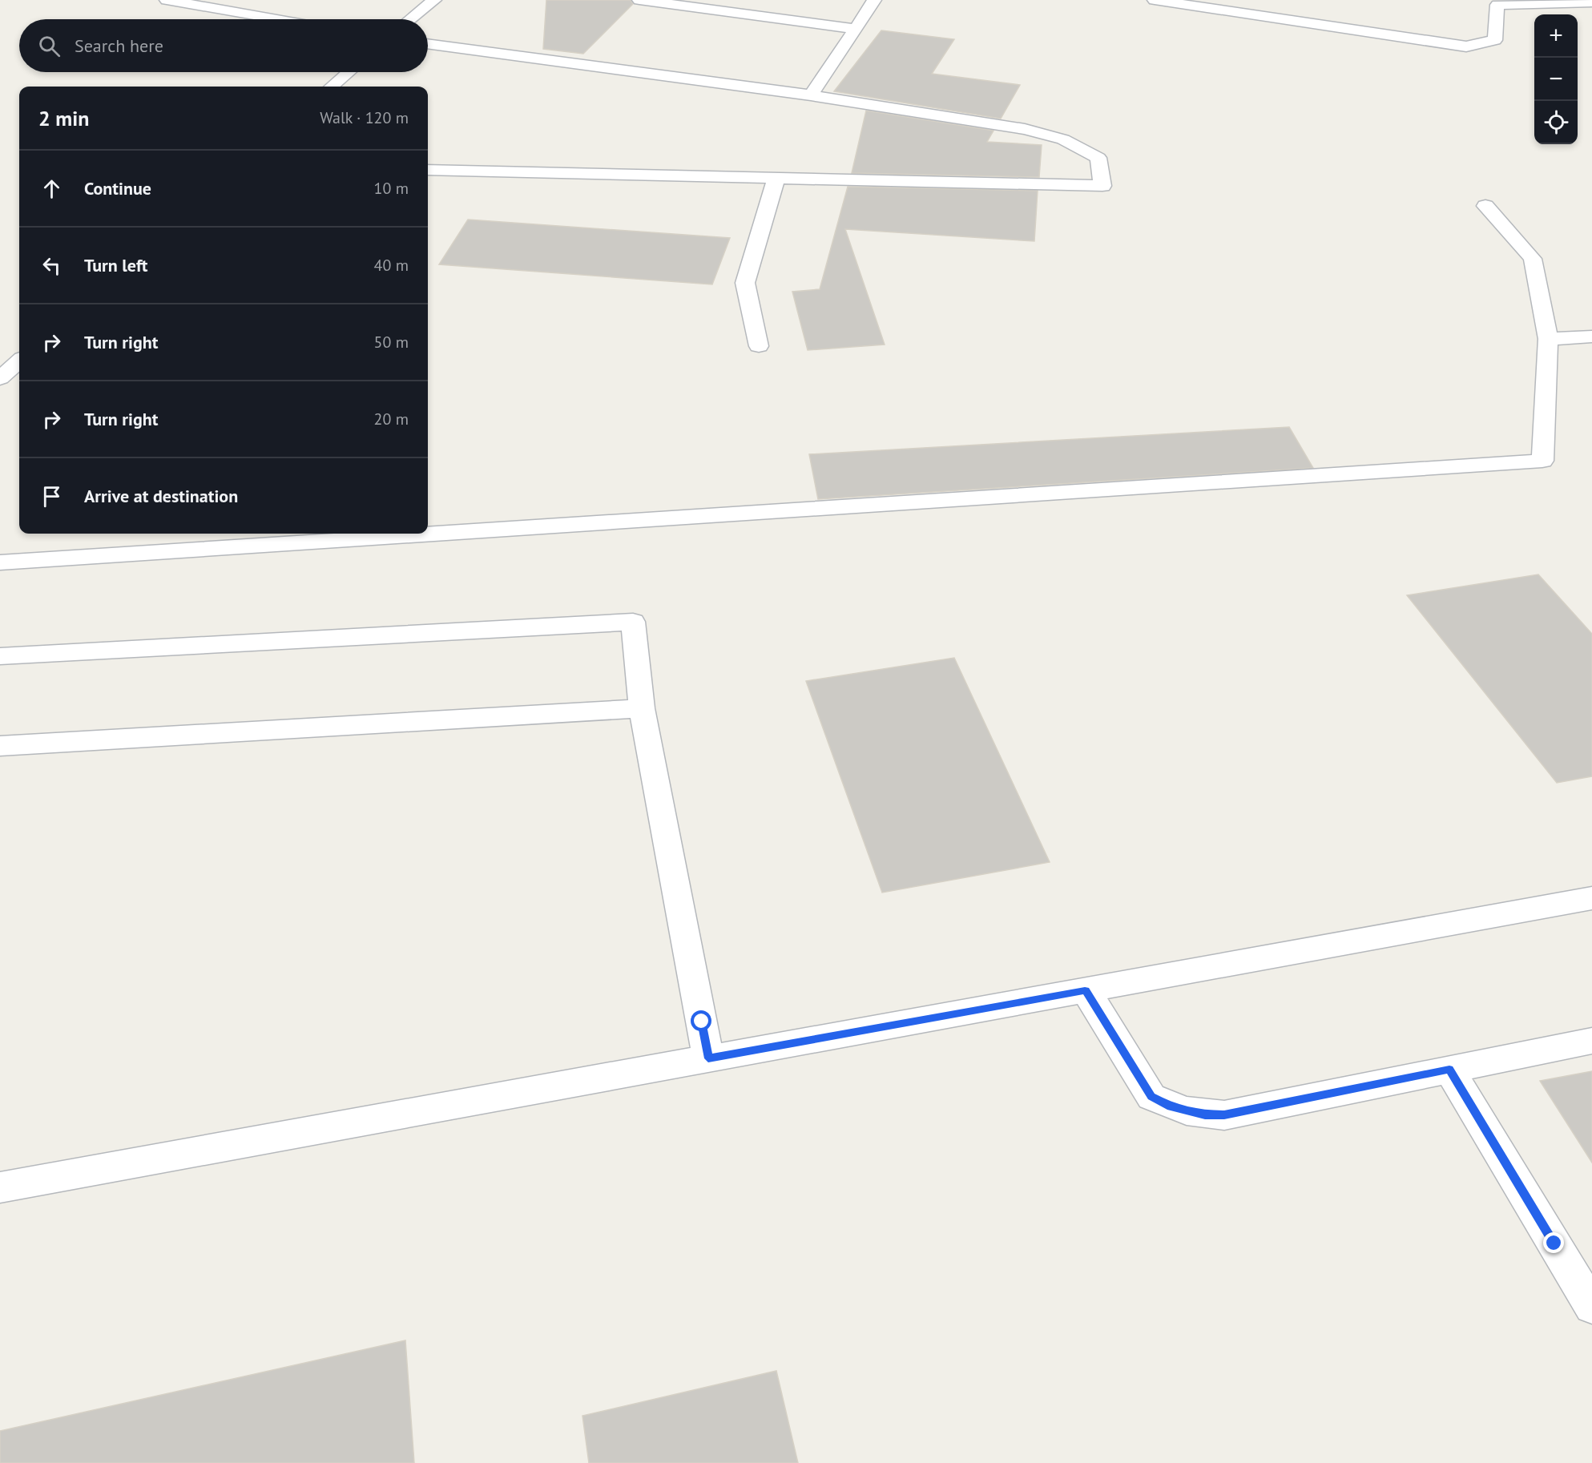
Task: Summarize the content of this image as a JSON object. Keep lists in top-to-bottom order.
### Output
{
  "page": {
    "map_buttons": ["+", "−"],
    "search": "Search here",
    "heading": ["2 min", "Walk · 120 m"],
    "list": [
      ["Continue", "10 m"],
      ["Turn left", "40 m"],
      ["Turn right", "50 m"],
      ["Turn right", "20 m"],
      "Arrive at destination"
    ]
  }
}
